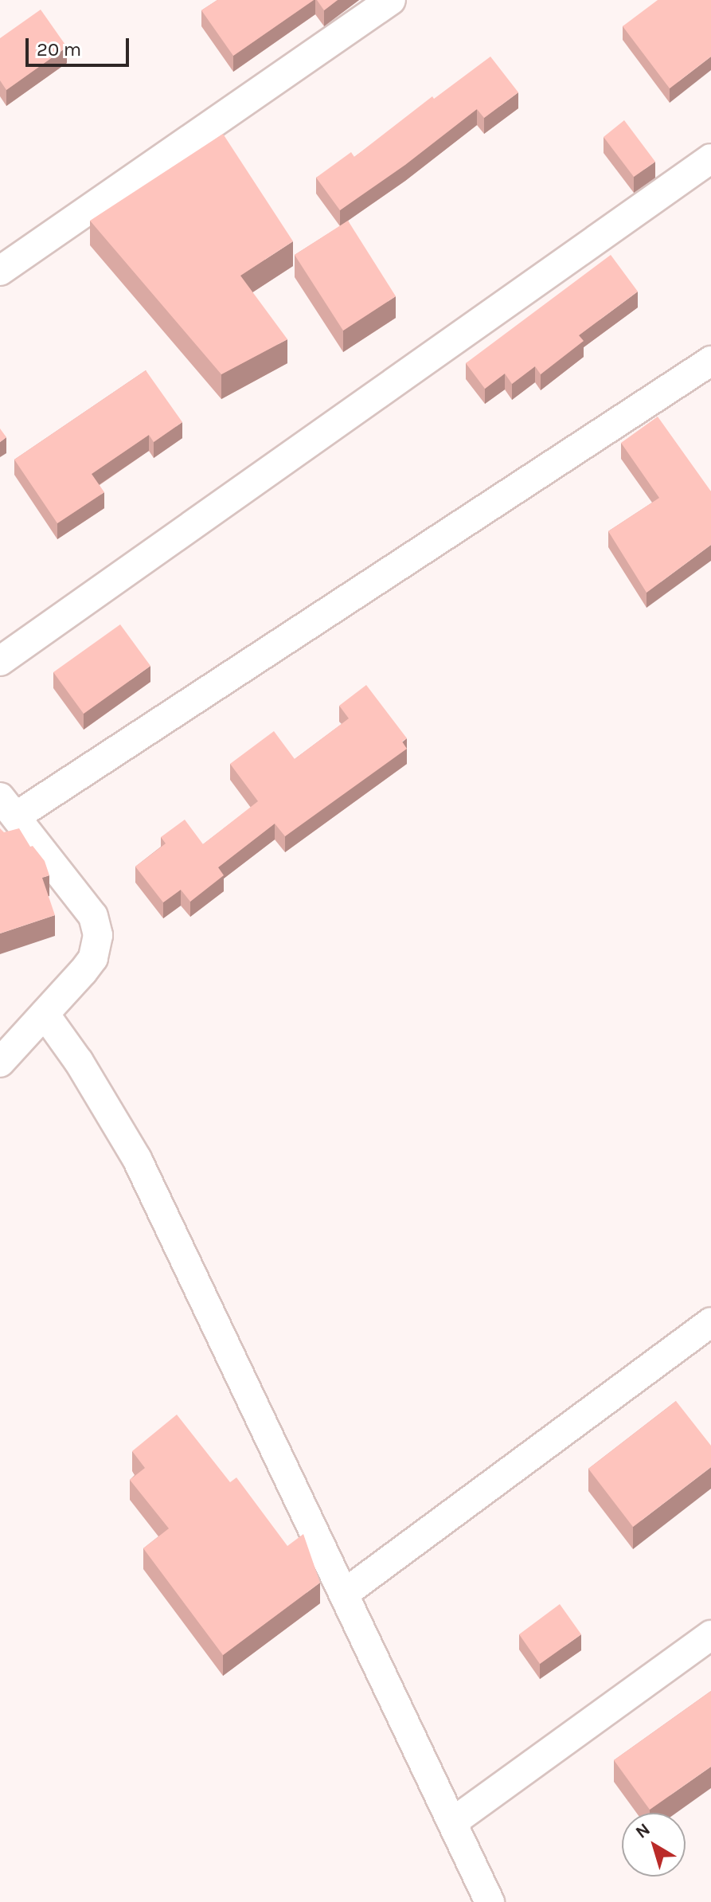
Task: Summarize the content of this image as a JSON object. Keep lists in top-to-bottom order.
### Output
{
  "scale_bar": "20 m",
  "north": "top left"
}
